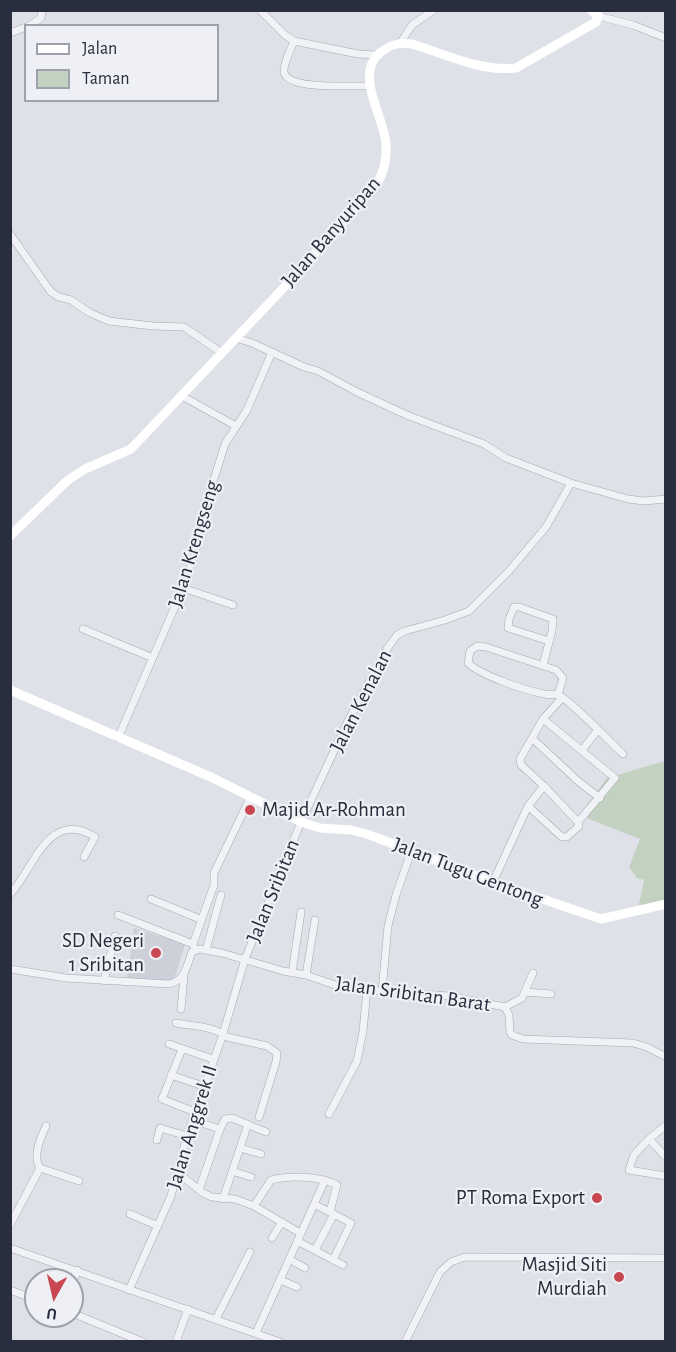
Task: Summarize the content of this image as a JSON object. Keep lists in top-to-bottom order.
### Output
{
  "streets": {
    "street": [
      "Jalan Banyuripan",
      "Jalan Krengseng",
      "Jalan Kenalan",
      "Jalan Tugu Gentong",
      "Jalan Sribitan",
      "Jalan Sribitan Barat",
      "Jalan Anggrek II"
    ]
  },
  "crossings": [
    ["Jalan Krengseng", "Jalan Tugu Gentong"],
    ["Jalan Kenalan", "Jalan Tugu Gentong"],
    ["Jalan Kenalan", "Jalan Sribitan"],
    ["Jalan Tugu Gentong", "Jalan Sribitan"],
    ["Jalan Sribitan", "Jalan Sribitan Barat"],
    ["Jalan Sribitan", "Jalan Anggrek II"],
    ["Jalan Sribitan Barat", "Jalan Anggrek II"]
  ],
  "places": [
    "Majid Ar-Rohman",
    "SD Negeri 1 Sribitan",
    "PT Roma Export",
    "Masjid Siti Murdiah"
  ],
  "legend": ["Jalan", "Taman"],
  "north": "bottom"
}
